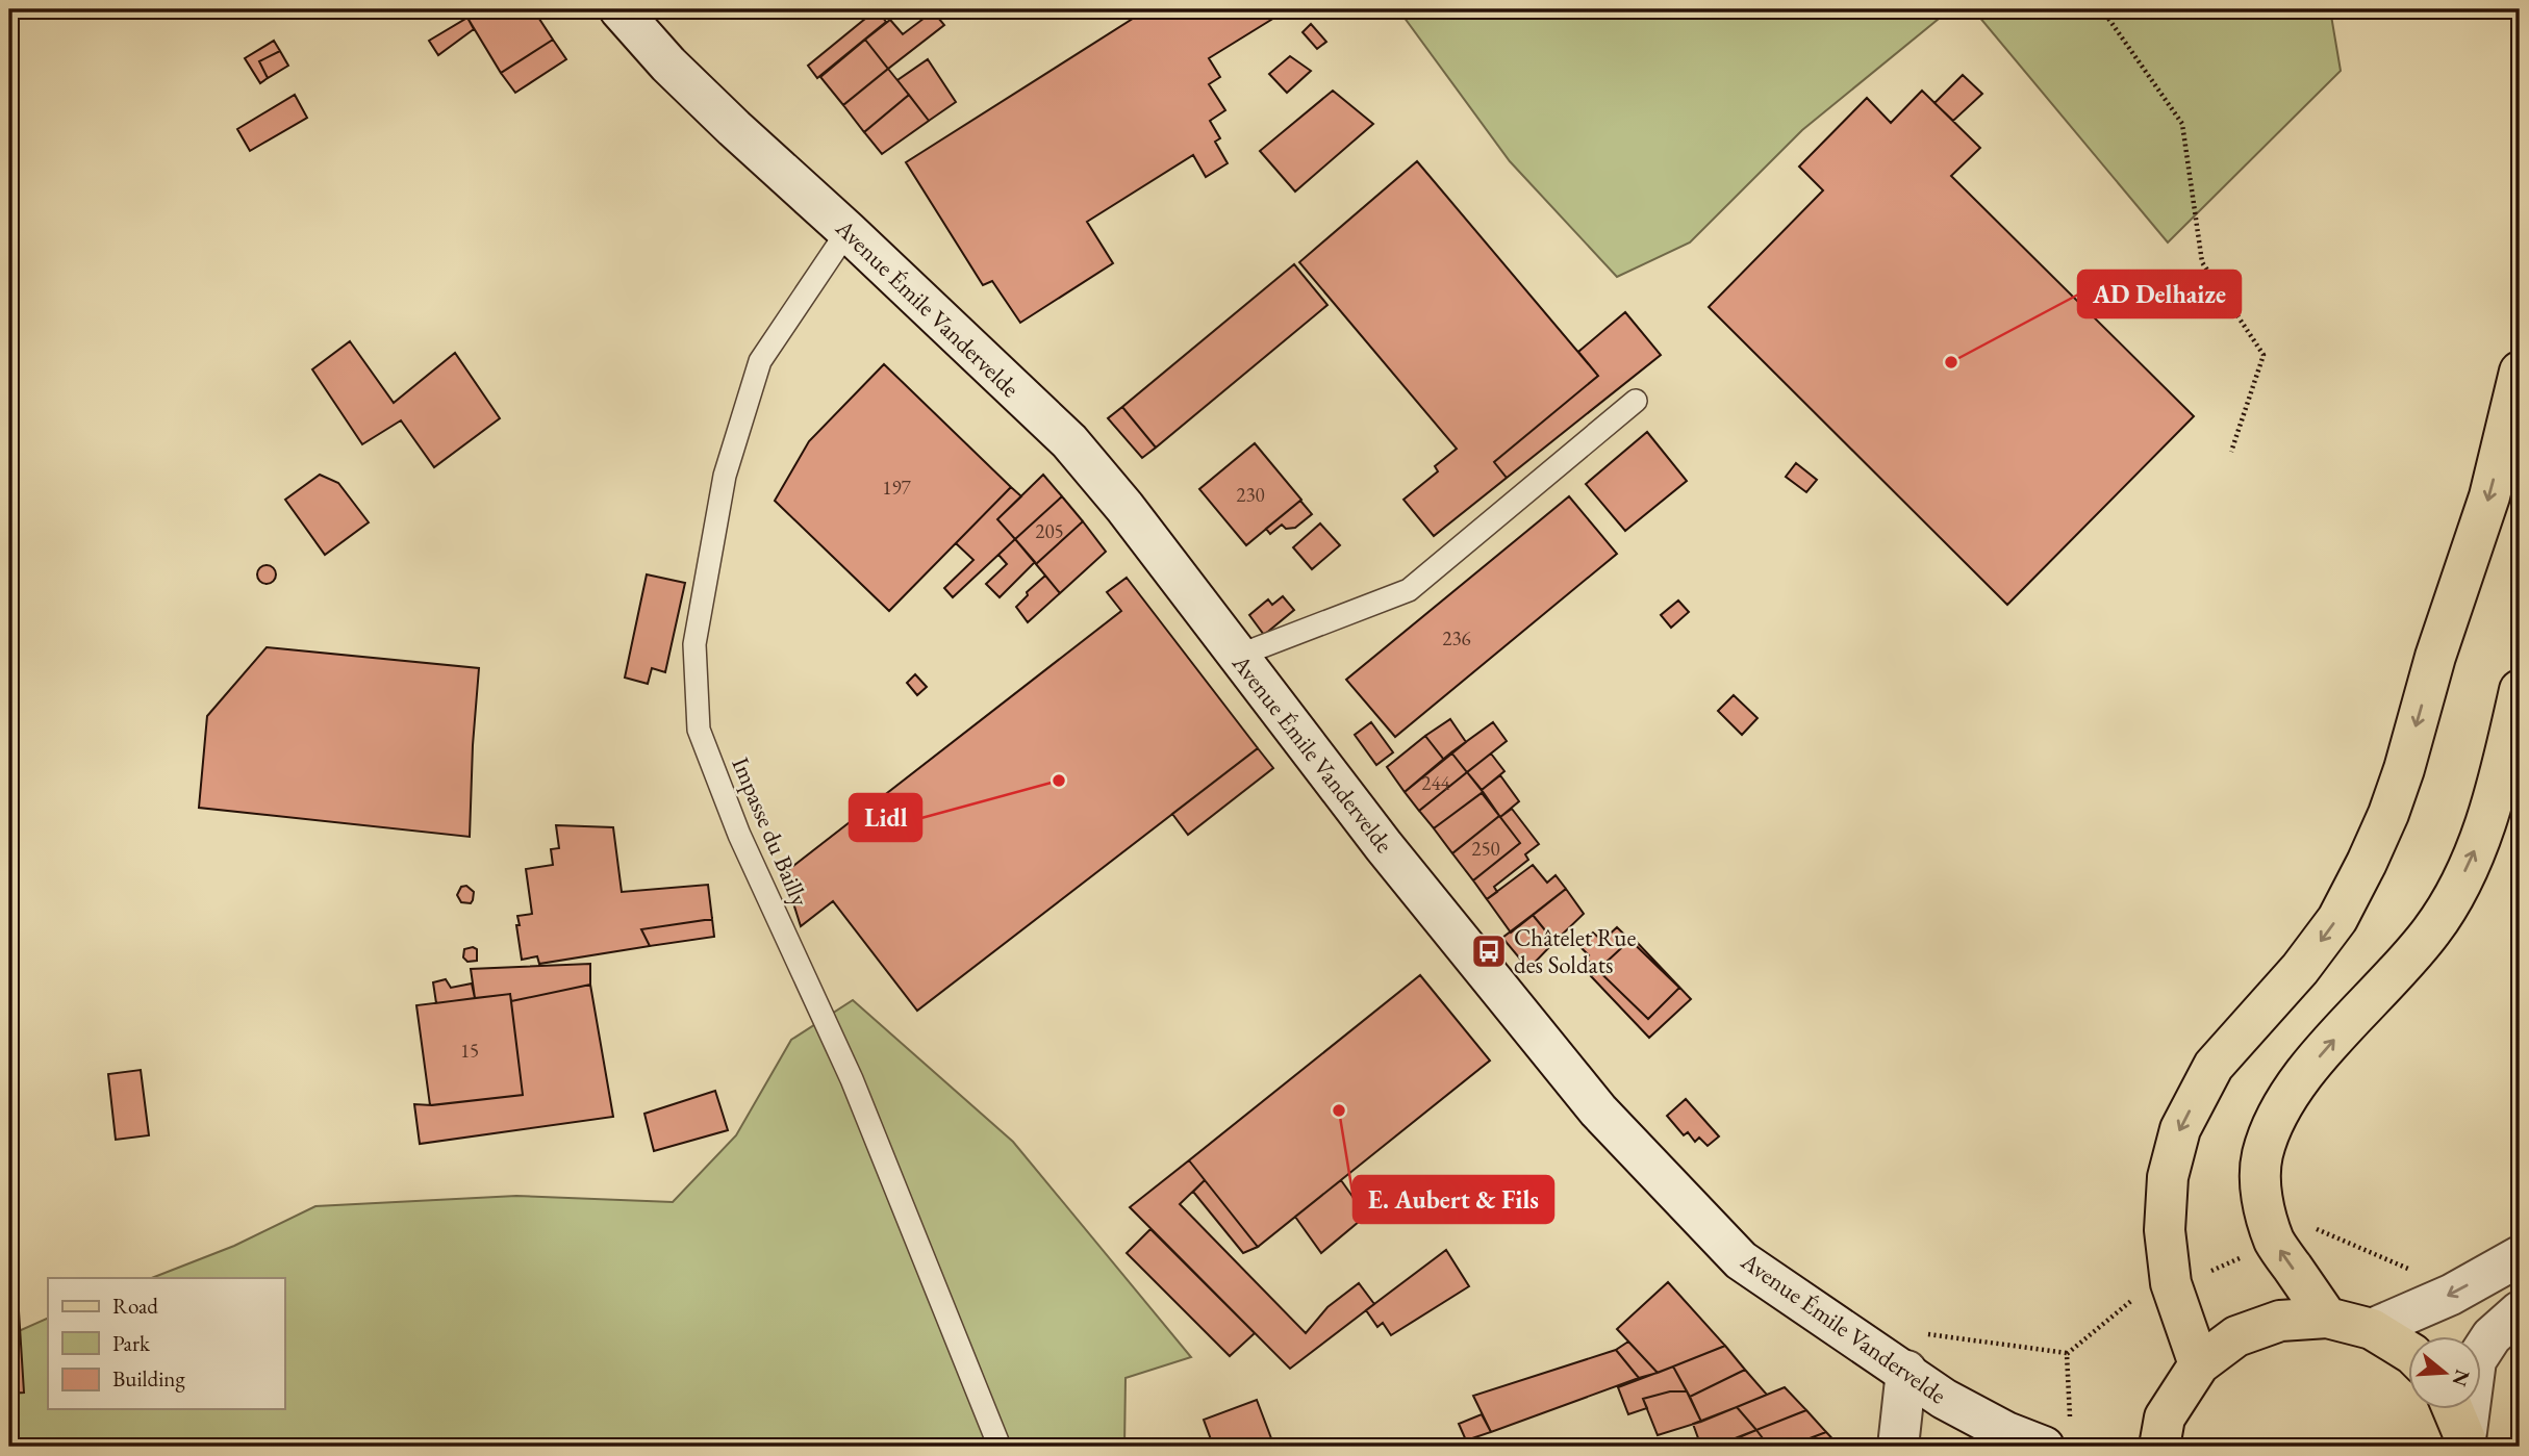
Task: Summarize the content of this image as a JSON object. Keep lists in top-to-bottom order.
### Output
{
  "streets": {
    "main road": ["Avenue Émile Vandervelde"],
    "lane": ["Impasse du Bailly"]
  },
  "crossings": [
    ["Avenue Émile Vandervelde", "Impasse du Bailly"]
  ],
  "places": {
    "other": ["AD Delhaize", "Lidl", "E. Aubert & Fils"],
    "bus stop": ["Châtelet Rue des Soldats"]
  },
  "house_numbers": [
    "197",
    "230",
    "205",
    "236",
    "244",
    "250",
    "15"
  ],
  "legend": ["Road", "Park", "Building"],
  "north": "right"
}
